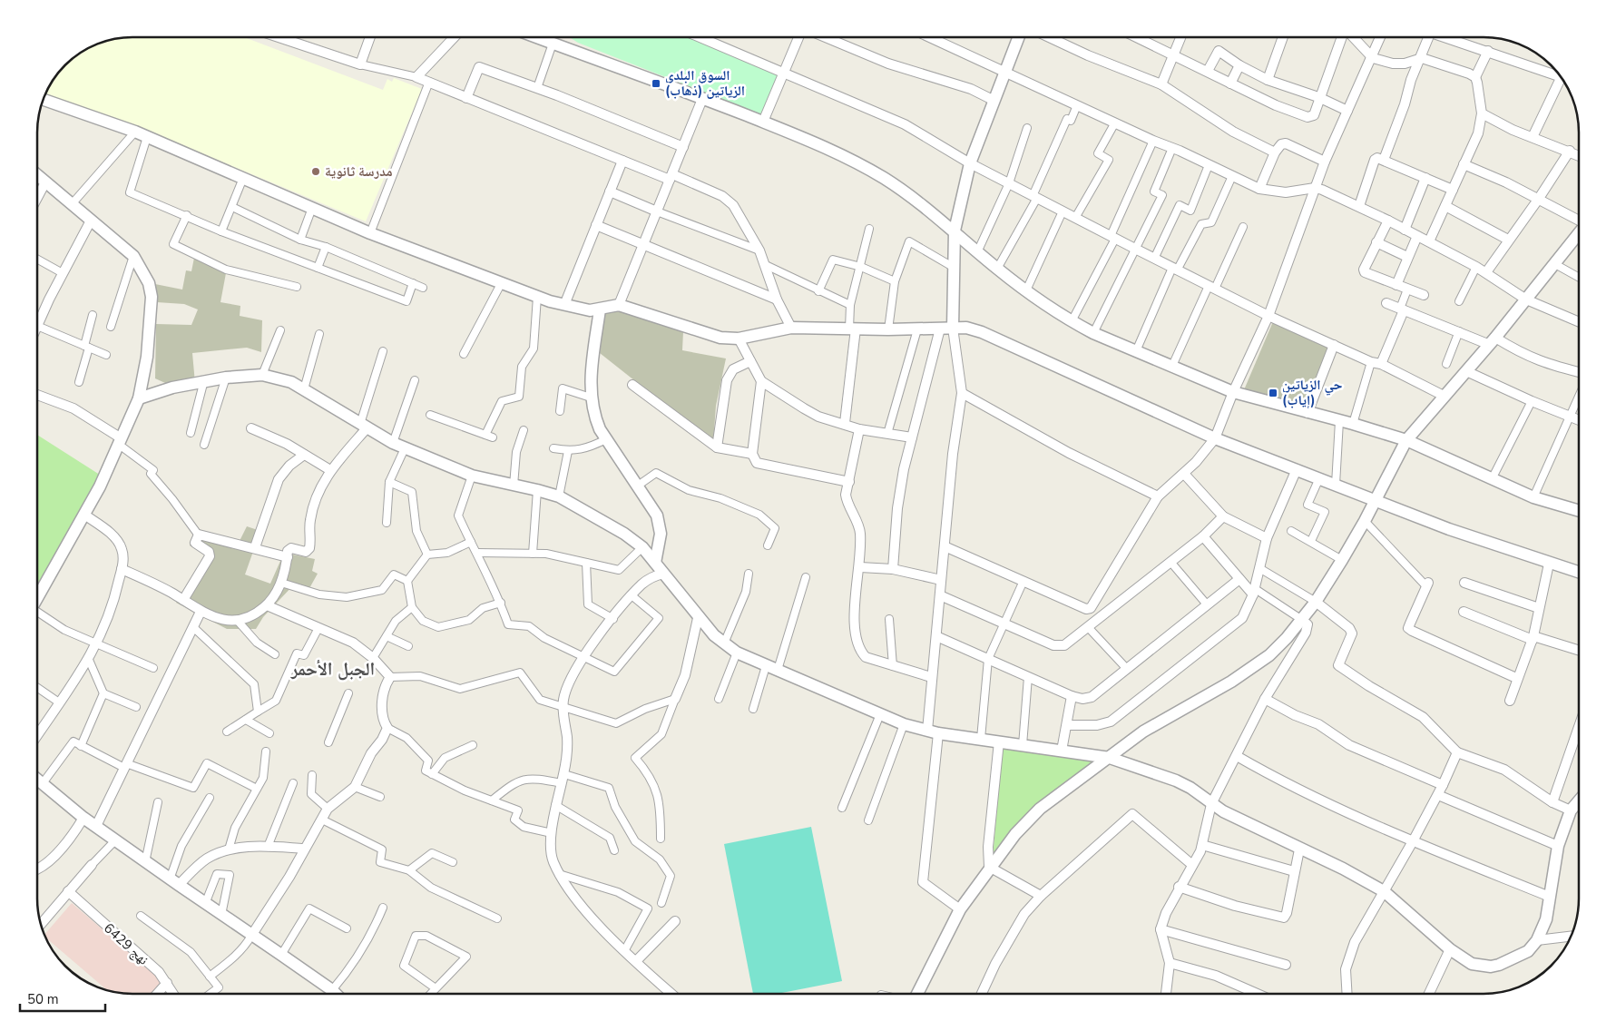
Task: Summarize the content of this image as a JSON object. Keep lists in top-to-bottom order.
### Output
{
  "streets": {
    "street": ["نهج 6429"]
  },
  "districts": ["الجبل الأحمر"],
  "places": {
    "transit": ["السوق البلدي الزياتين (ذهاب)", "حي الزياتين (إياب)"],
    "other": ["مدرسة ثانوية"]
  },
  "scale_bar": "50 m"
}
